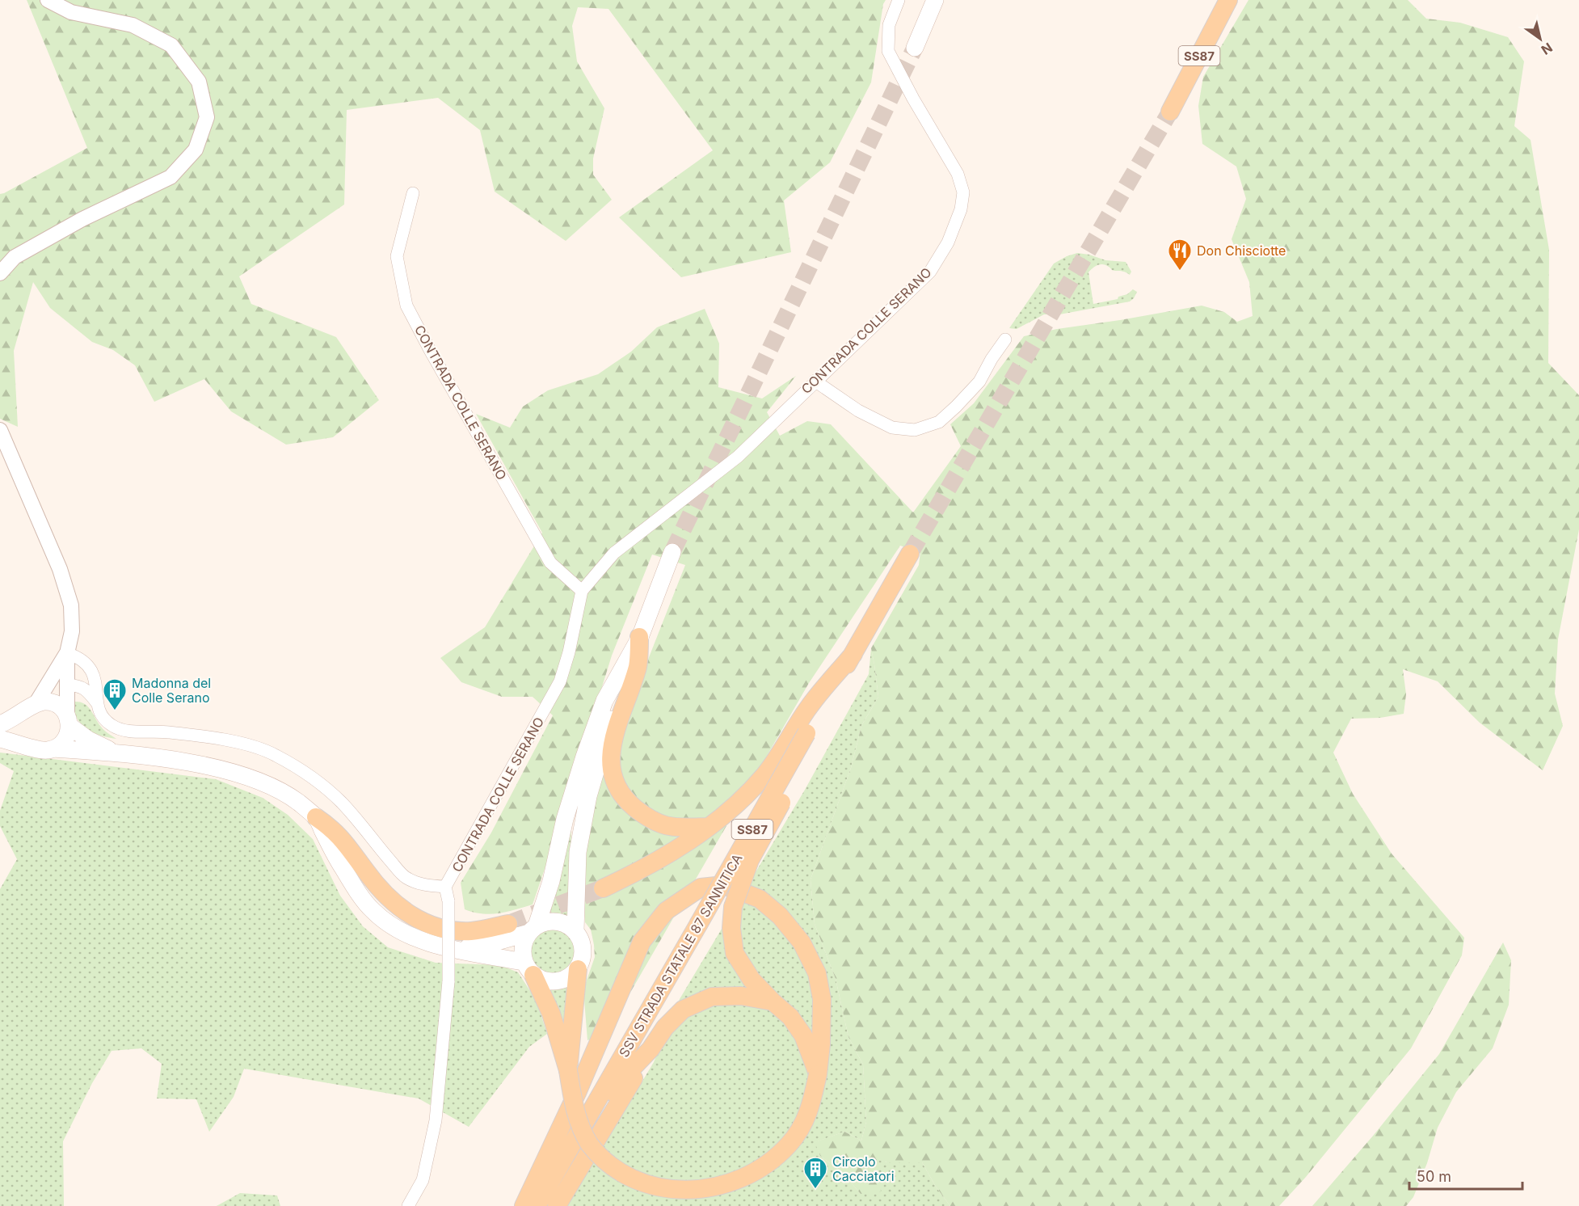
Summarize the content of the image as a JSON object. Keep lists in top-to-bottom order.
{
  "streets": {
    "main road": ["SS87", "SSV STRADA STATALE 87 SANNITICA"],
    "street": ["CONTRADA COLLE SERANO"]
  },
  "places": {
    "restaurant": ["Don Chisciotte"],
    "building": ["Madonna del Colle Serano", "Circolo Cacciatori"]
  },
  "scale_bar": "50 m",
  "north": "bottom right"
}
